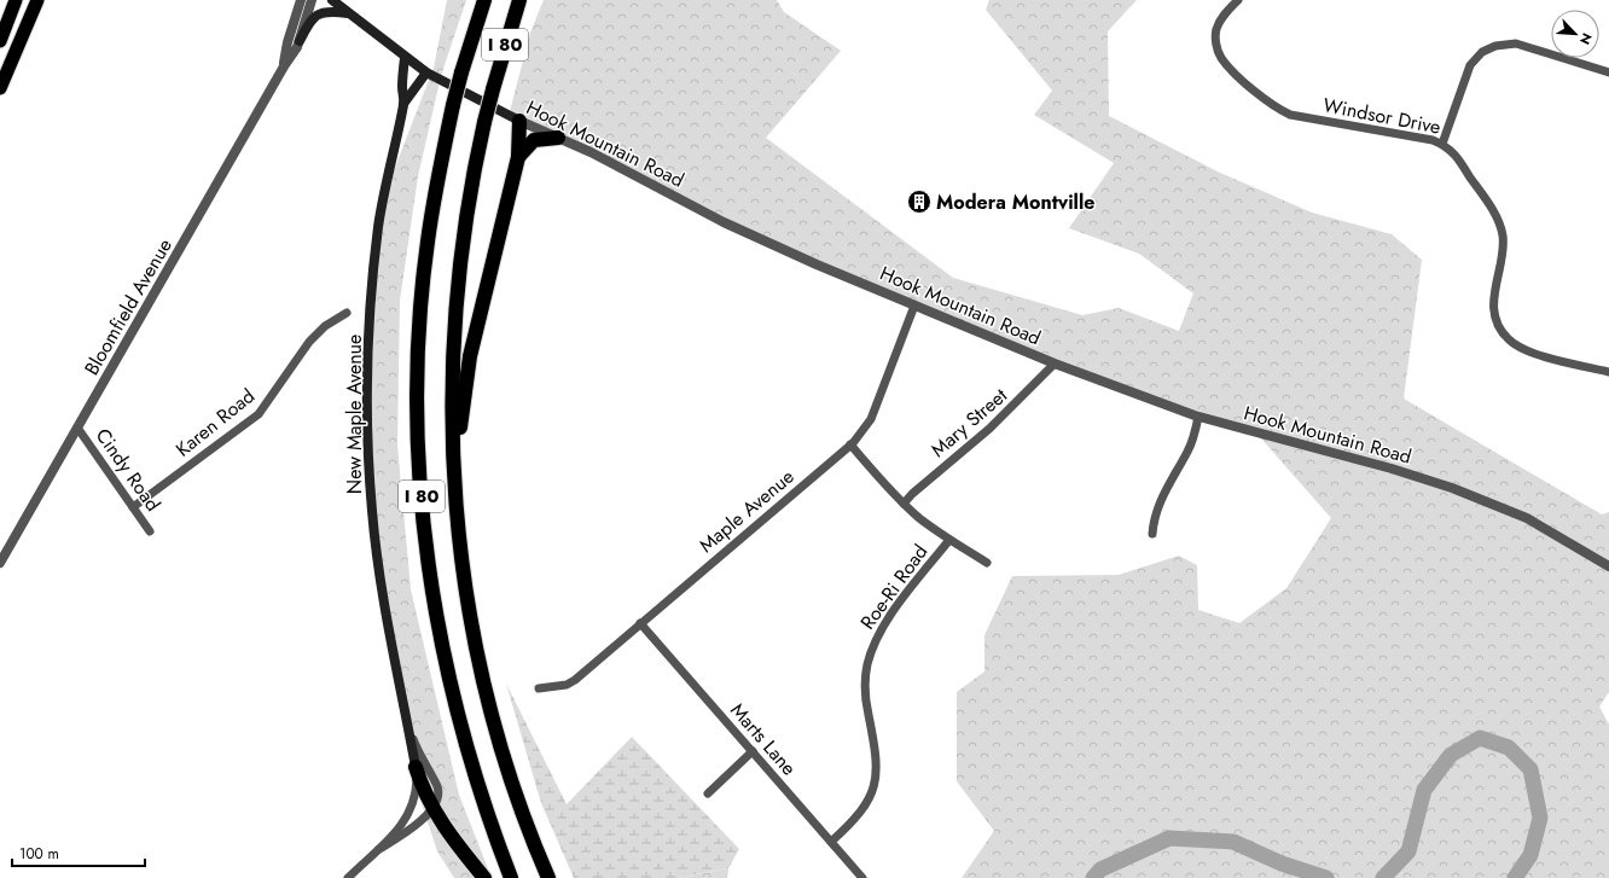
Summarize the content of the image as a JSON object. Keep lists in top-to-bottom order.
{
  "streets": {
    "highway": ["I 80"],
    "main road": ["Hook Mountain Road", "New Maple Avenue"],
    "street": [
      "Windsor Drive",
      "Bloomfield Avenue",
      "Karen Road",
      "Mary Street",
      "Cindy Road",
      "Maple Avenue",
      "Roe-Ri Road",
      "Marts Lane"
    ]
  },
  "crossings": [
    ["Hook Mountain Road", "New Maple Avenue"],
    ["Hook Mountain Road", "Mary Street"],
    ["Hook Mountain Road", "Maple Avenue"],
    ["Bloomfield Avenue", "Cindy Road"],
    ["Karen Road", "Cindy Road"],
    ["Maple Avenue", "Marts Lane"],
    ["Roe-Ri Road", "Marts Lane"]
  ],
  "places": {
    "building": ["Modera Montville"]
  },
  "scale_bar": "100 m",
  "north": "bottom right"
}
